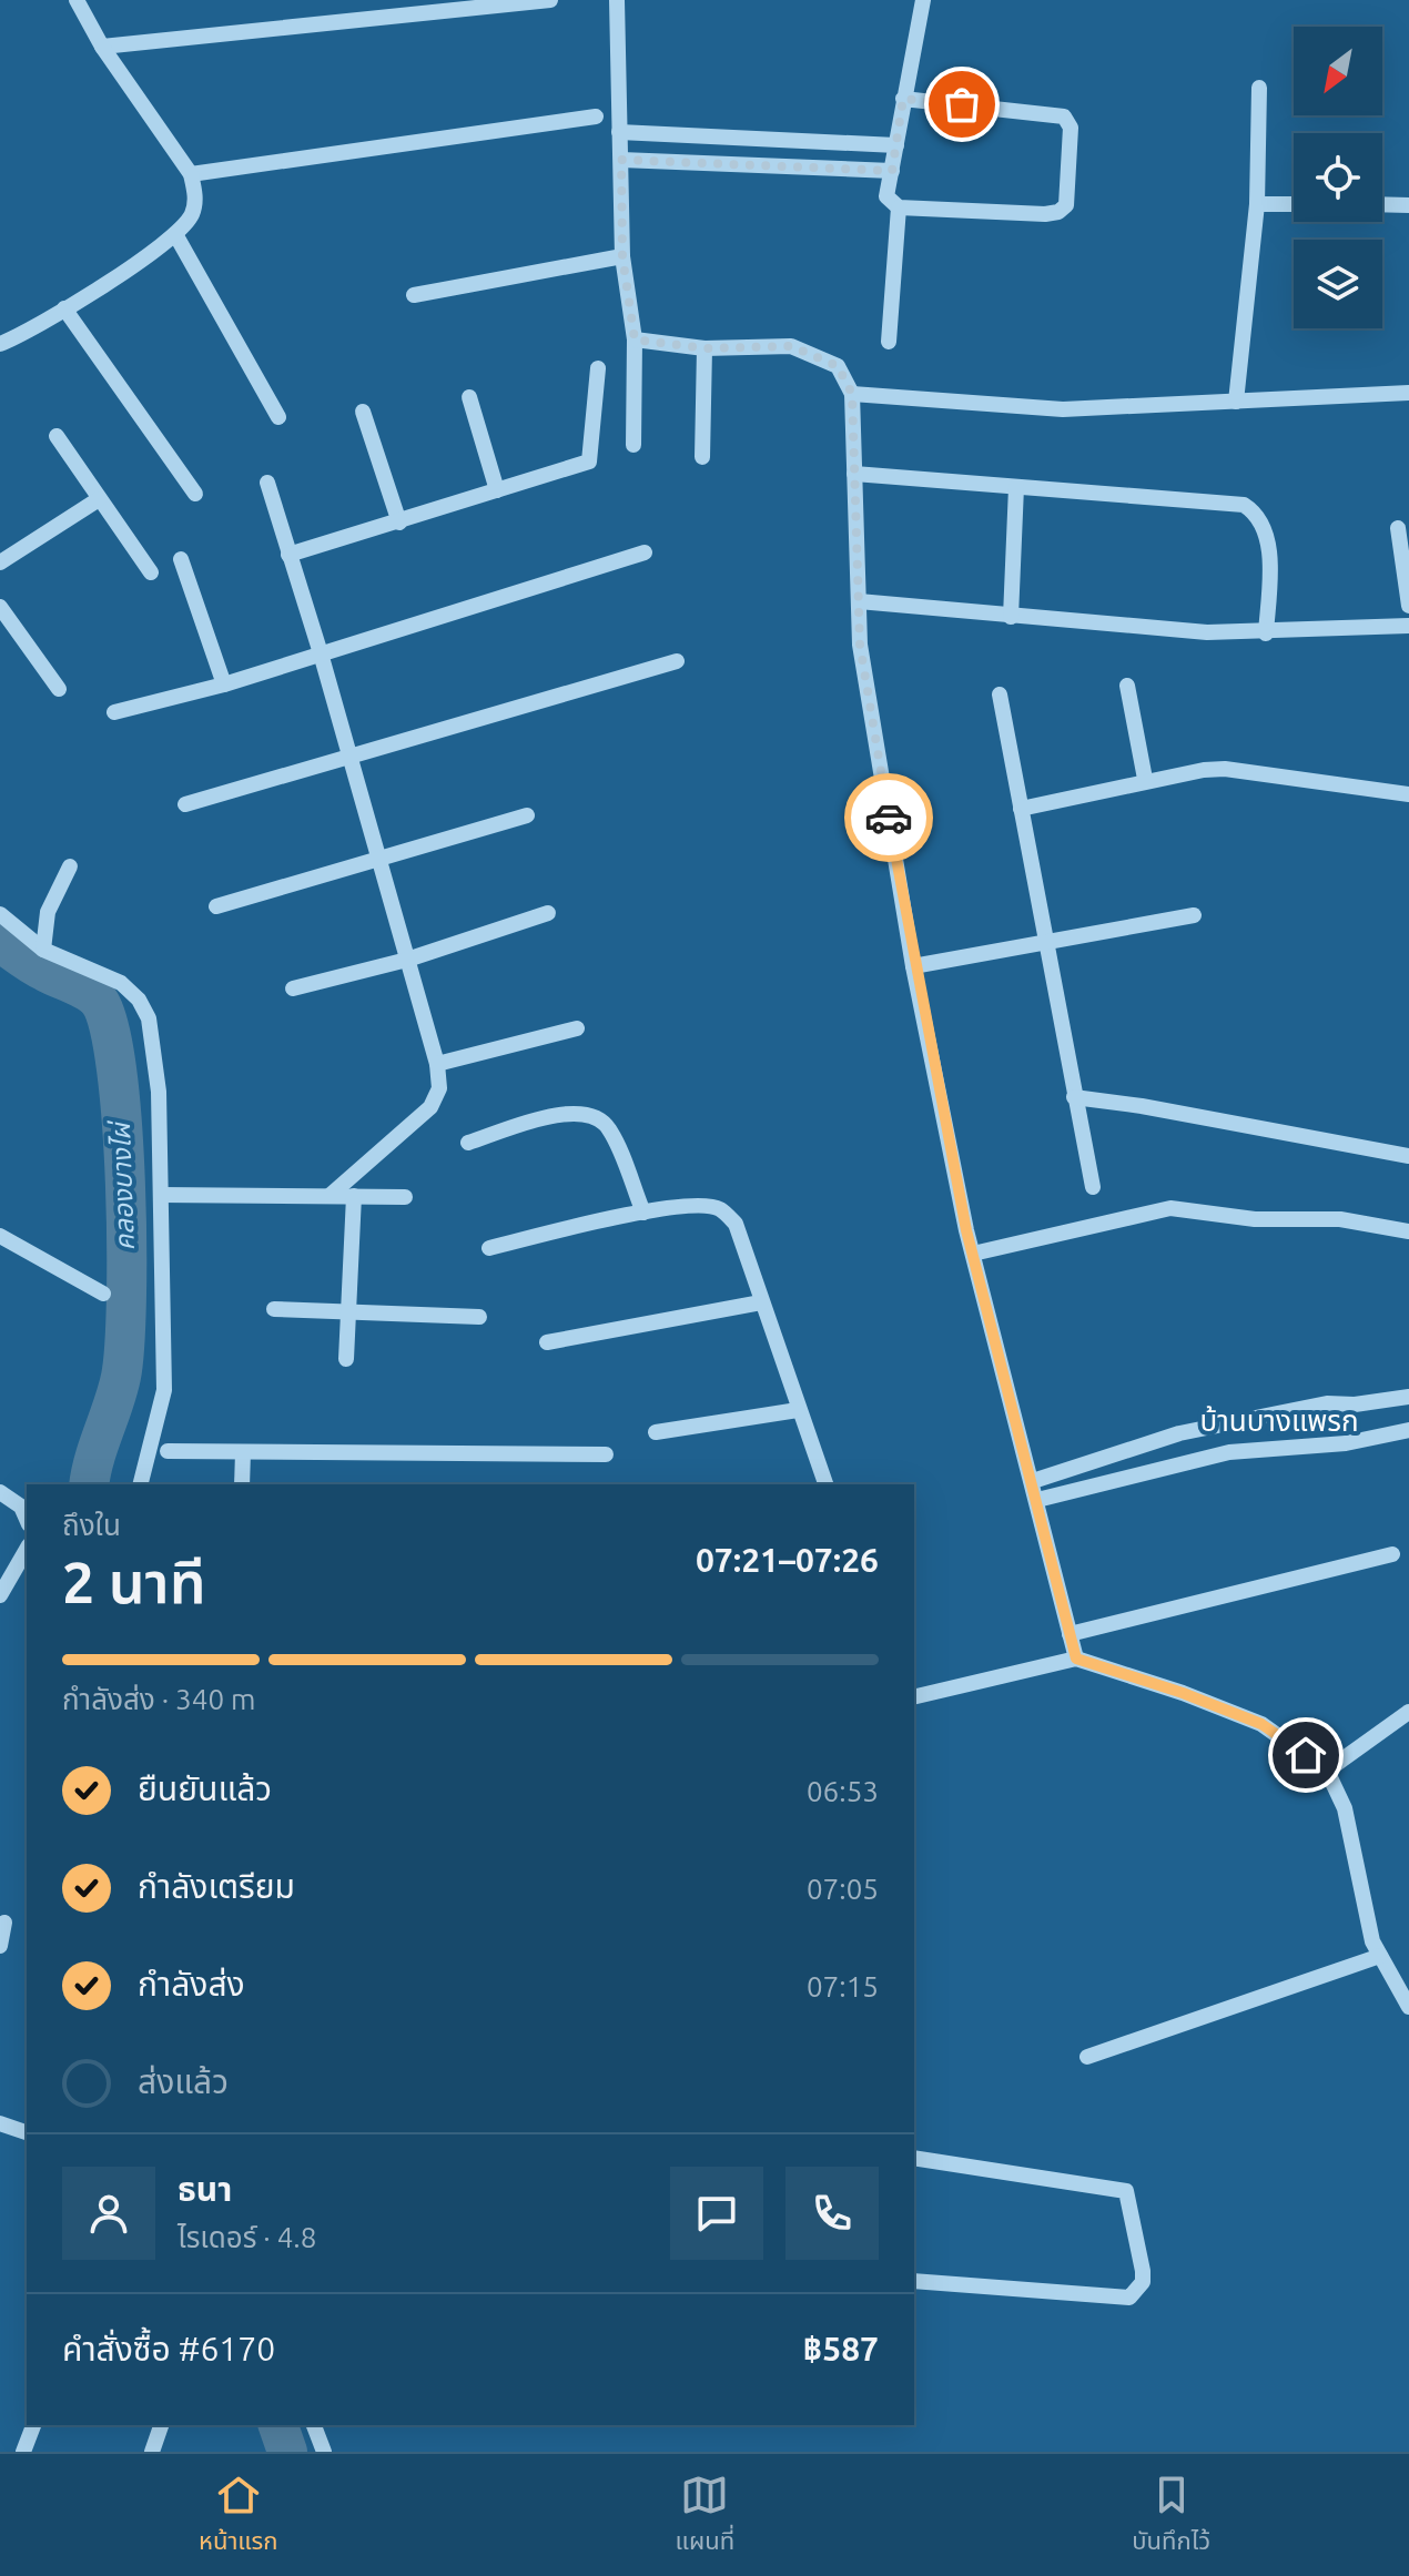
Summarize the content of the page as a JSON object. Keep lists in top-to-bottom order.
{
  "districts": ["บ้านบางแพรก"],
  "water": ["คลองบางไผ่"],
  "north": "bottom left",
  "page": {
    "heading": ["2 นาที", "ถึงใน", "07:21–07:26"],
    "panel": [
      "ธนา",
      "ไรเดอร์ · 4.8",
      "คำสั่งซื้อ #6170",
      "฿587"
    ],
    "bar": "กำลังส่ง · 340 m",
    "list": [
      ["ยืนยันแล้ว", "06:53"],
      ["กำลังเตรียม", "07:05"],
      ["กำลังส่ง", "07:15"],
      "ส่งแล้ว"
    ],
    "tabs": ["หน้าแรก", "แผนที่", "บันทึกไว้"]
  }
}
